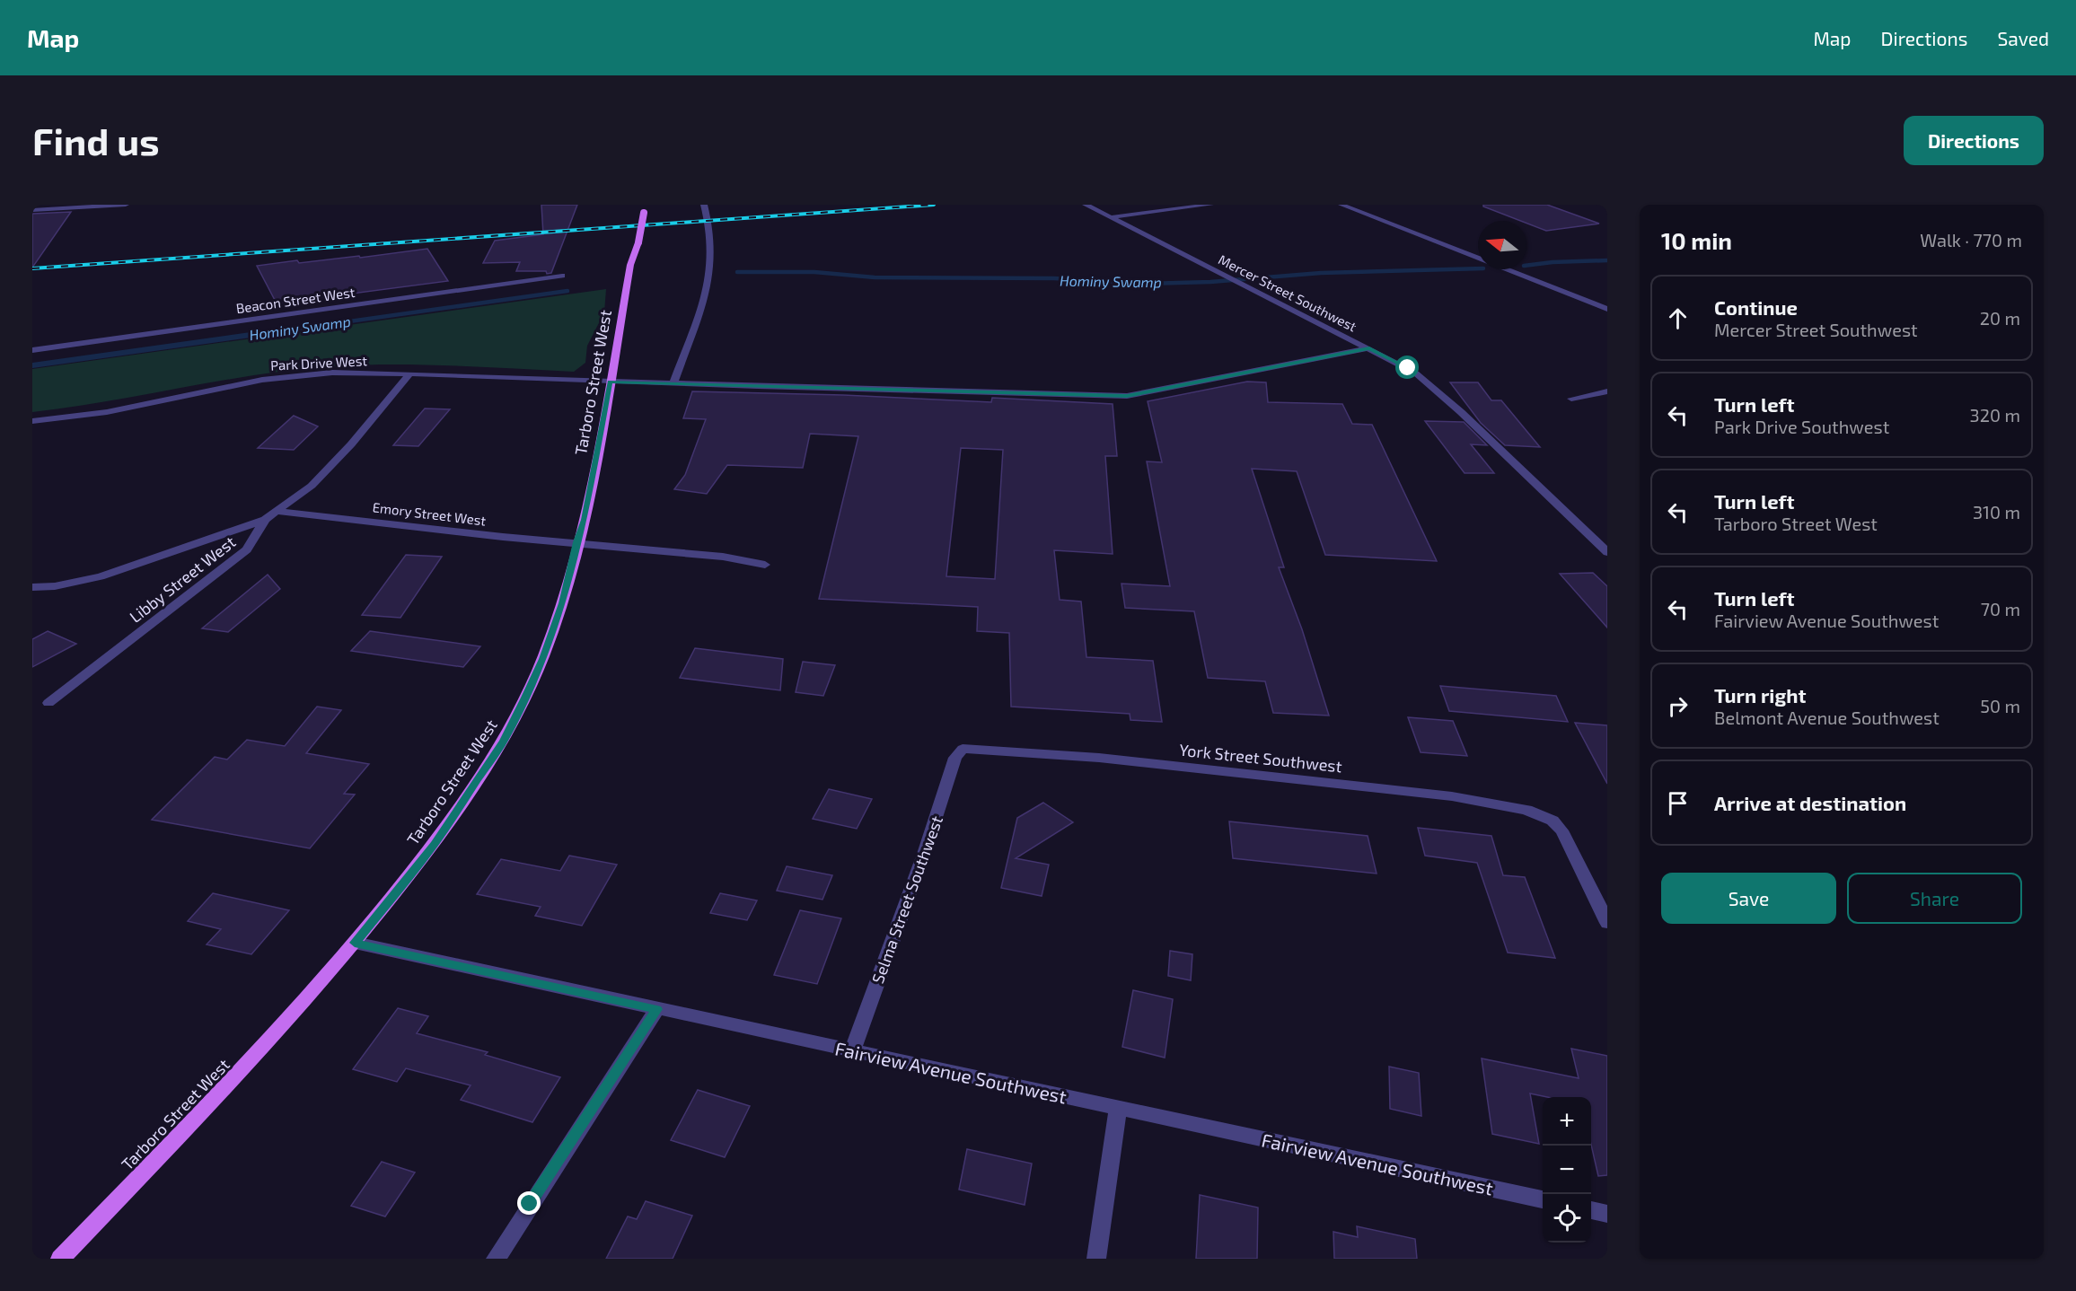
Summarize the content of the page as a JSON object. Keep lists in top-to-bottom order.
{
  "streets": {
    "main road": ["Tarboro Street West"],
    "street": [
      "Mercer Street Southwest",
      "Beacon Street West",
      "Park Drive West",
      "Emory Street West",
      "Libby Street West",
      "York Street Southwest",
      "Selma Street Southwest",
      "Fairview Avenue Southwest"
    ]
  },
  "crossings": [
    ["Mercer Street Southwest", "Park Drive West"],
    ["Park Drive West", "Tarboro Street West"],
    ["Park Drive West", "Libby Street West"],
    ["Tarboro Street West", "Emory Street West"],
    ["Tarboro Street West", "Fairview Avenue Southwest"],
    ["Emory Street West", "Libby Street West"],
    ["York Street Southwest", "Selma Street Southwest"],
    ["Selma Street Southwest", "Fairview Avenue Southwest"]
  ],
  "water": ["Hominy Swamp"],
  "north": "left",
  "page": {
    "header": "Map",
    "nav": ["Map", "Directions", "Saved"],
    "buttons": [
      "Directions",
      ["Save", "Share"]
    ],
    "title": "Find us",
    "heading": ["10 min", "Walk · 770 m"],
    "list": [
      ["Continue", "Mercer Street Southwest", "20 m"],
      ["Turn left", "Park Drive Southwest", "320 m"],
      ["Turn left", "Tarboro Street West", "310 m"],
      ["Turn left", "Fairview Avenue Southwest", "70 m"],
      ["Turn right", "Belmont Avenue Southwest", "50 m"],
      "Arrive at destination"
    ],
    "map_buttons": ["+", "−"]
  }
}
